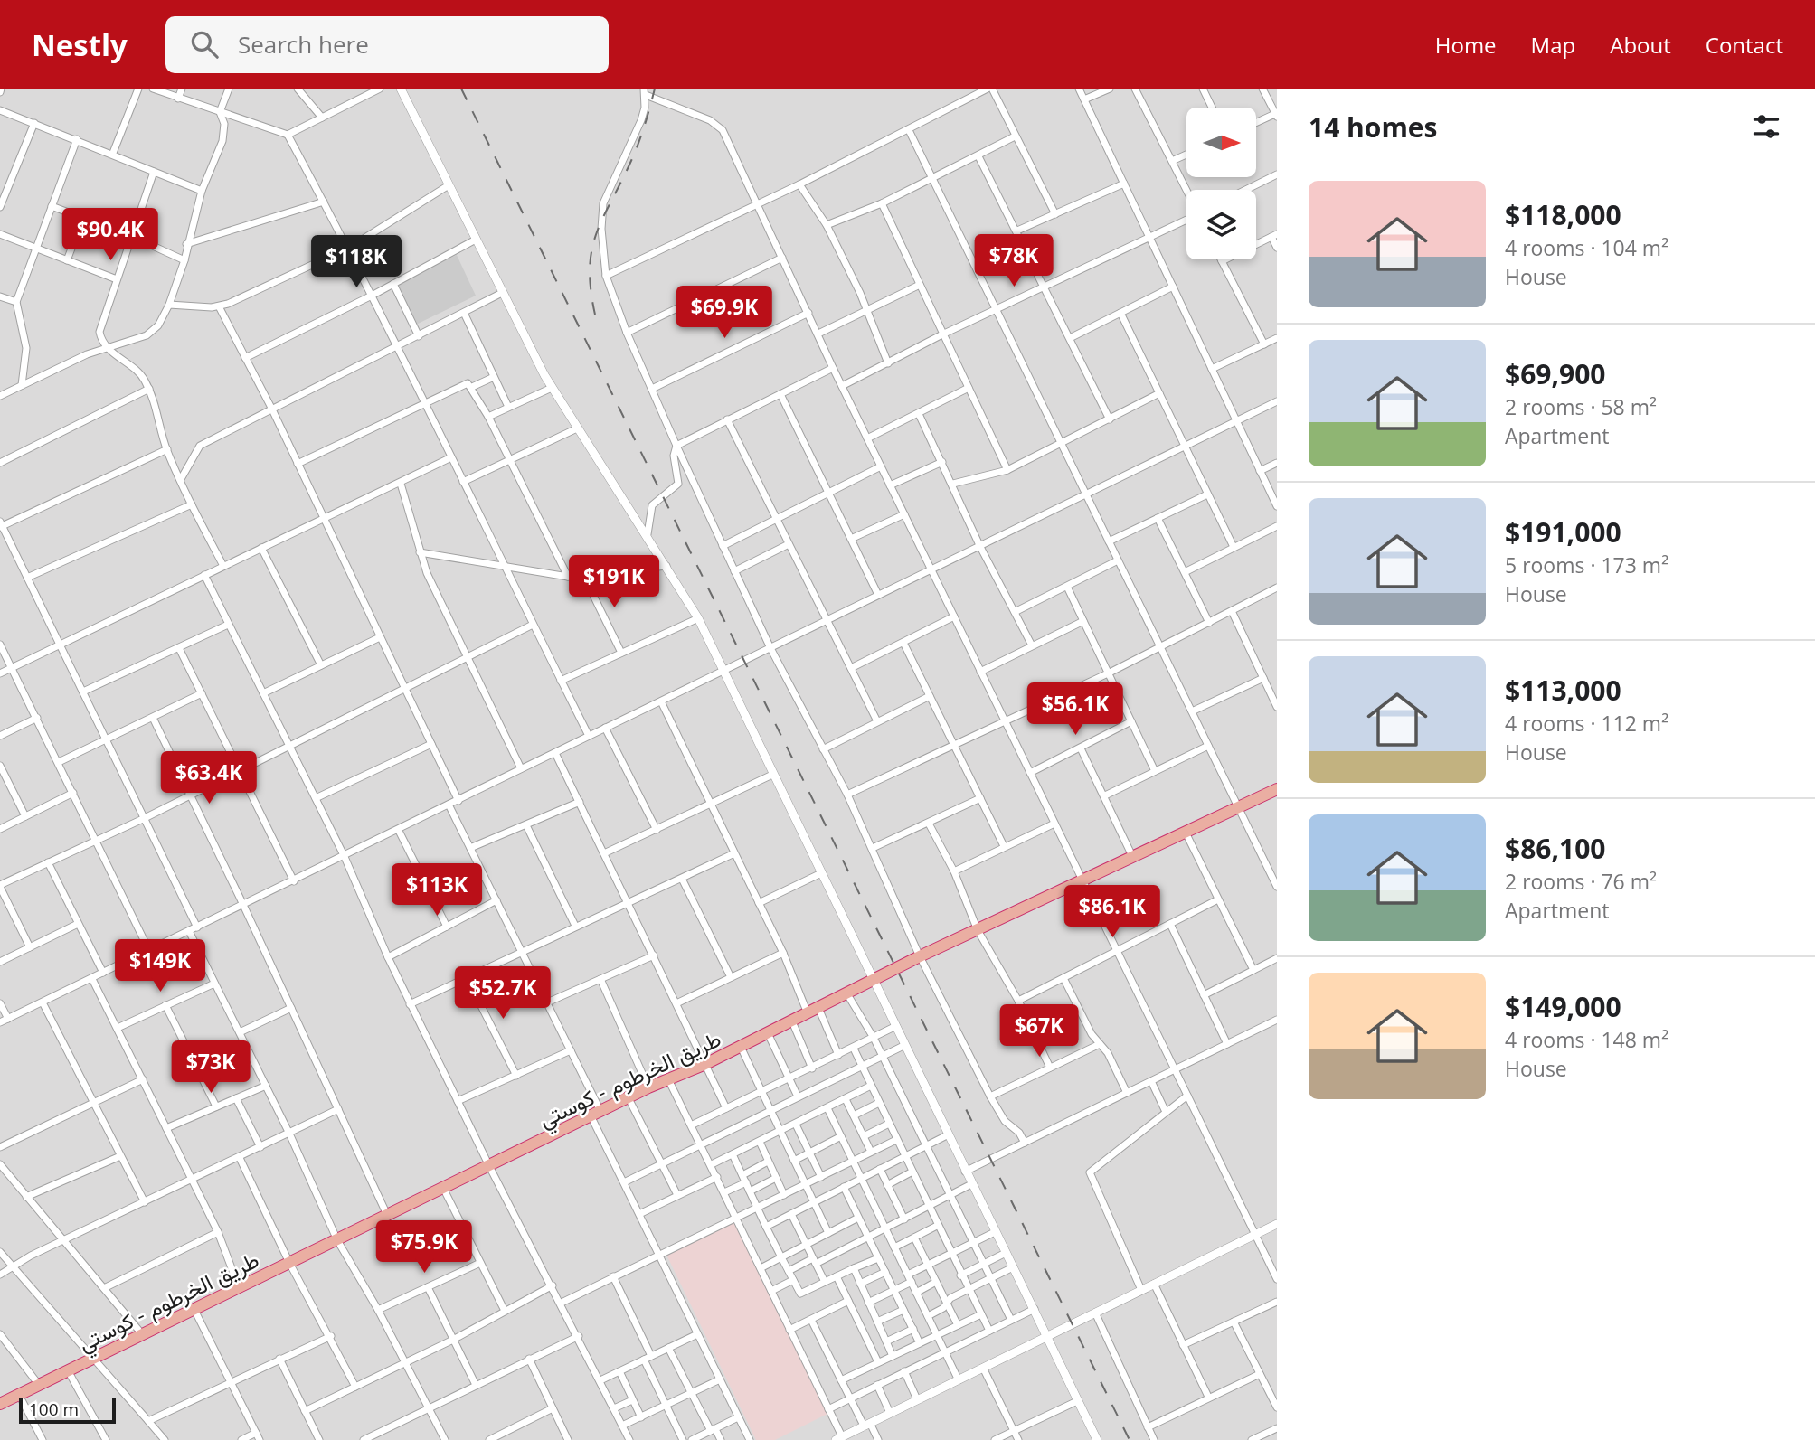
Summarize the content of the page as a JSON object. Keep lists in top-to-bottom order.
{
  "streets": {
    "highway": ["طريق الخرطوم - كوستي"]
  },
  "scale_bar": "100 m",
  "north": "right",
  "page": {
    "header": "Nestly",
    "search": "Search here",
    "nav": [
      "Home",
      "Map",
      "About",
      "Contact"
    ],
    "heading": "14 homes",
    "list": [
      {
        "name": "$118,000",
        "note": "4 rooms · 104 m² · House"
      },
      {
        "name": "$69,900",
        "note": "2 rooms · 58 m² · Apartment"
      },
      {
        "name": "$191,000",
        "note": "5 rooms · 173 m² · House"
      },
      {
        "name": "$113,000",
        "note": "4 rooms · 112 m² · House"
      },
      {
        "name": "$86,100",
        "note": "2 rooms · 76 m² · Apartment"
      },
      {
        "name": "$149,000",
        "note": "4 rooms · 148 m² · House"
      }
    ],
    "price": [
      "$90.4K",
      "$78K",
      "$118K",
      "$69.9K",
      "$191K",
      "$56.1K",
      "$63.4K",
      "$113K",
      "$86.1K",
      "$149K",
      "$52.7K",
      "$67K",
      "$73K",
      "$75.9K"
    ],
    "scale": "100 m"
  }
}
